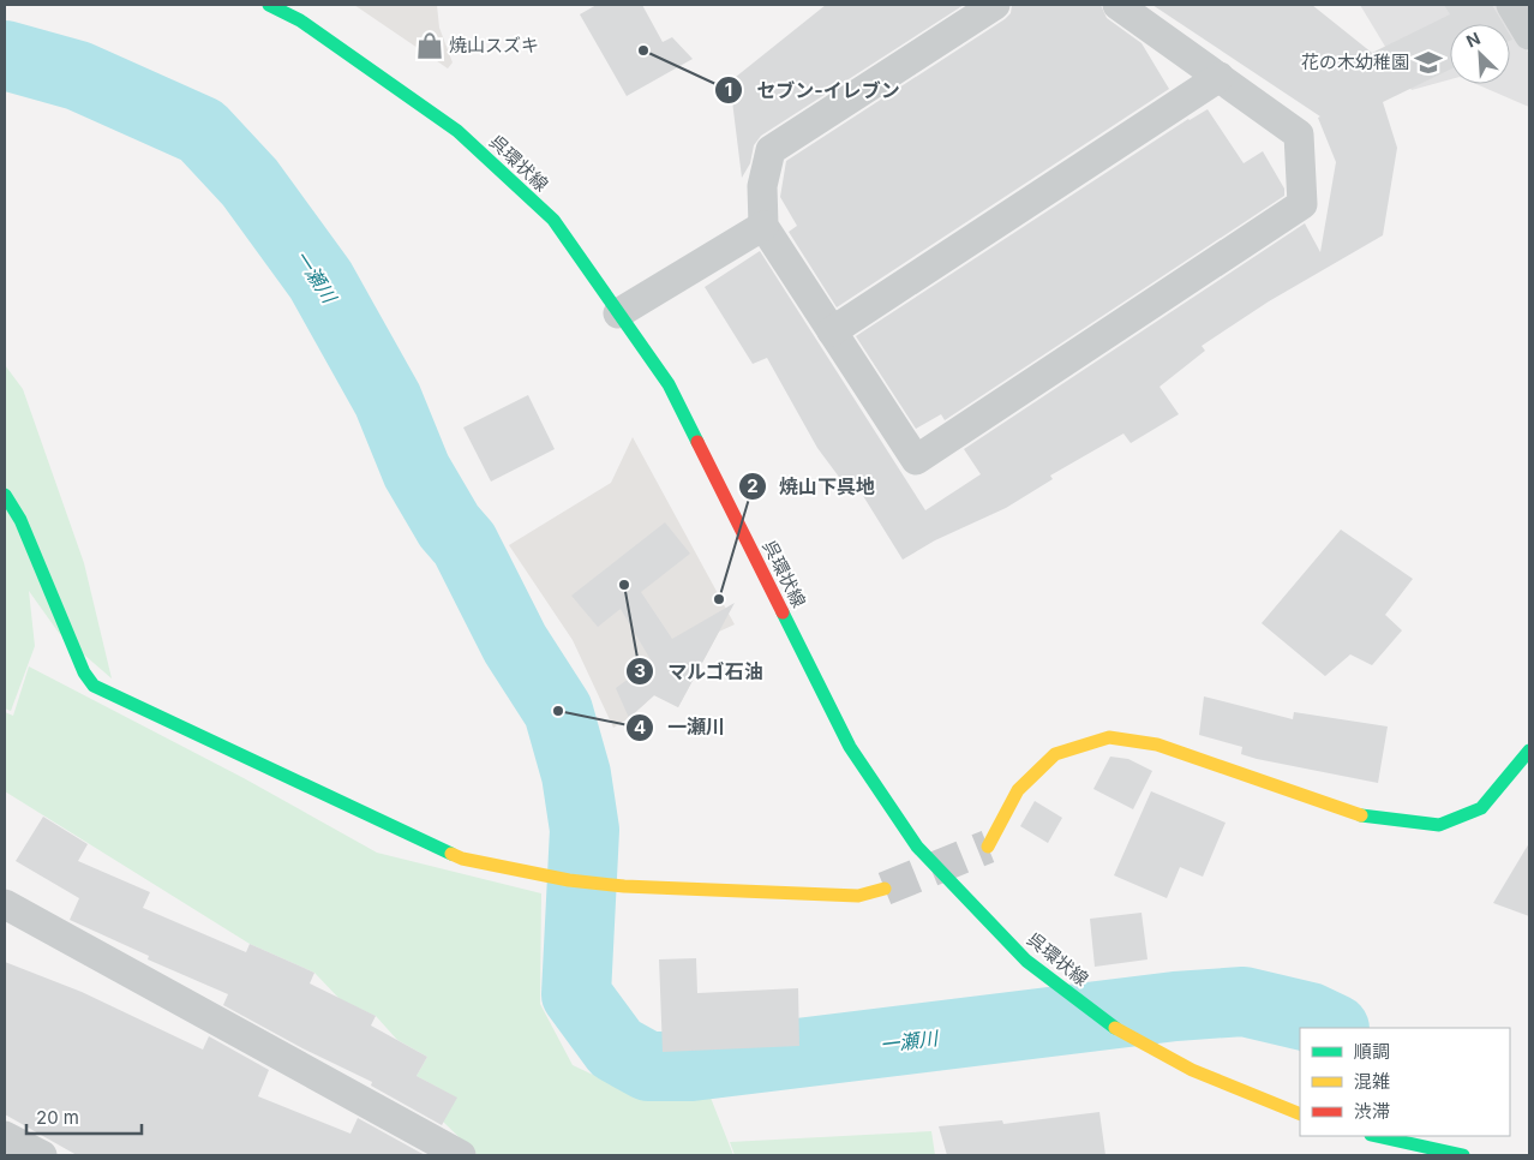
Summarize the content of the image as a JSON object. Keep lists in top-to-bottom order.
{
  "streets": {
    "street": ["呉環状線"]
  },
  "water": ["一瀬川"],
  "places": {
    "shop": ["焼山スズキ"],
    "other": [
      "セブン-イレブン",
      "マルゴ石油",
      "焼山下呉地",
      "一瀬川"
    ],
    "school or university": ["花の木幼稚園"]
  },
  "legend": ["順調", "混雑", "渋滞"],
  "scale_bar": "20 m",
  "north": "top left"
}
